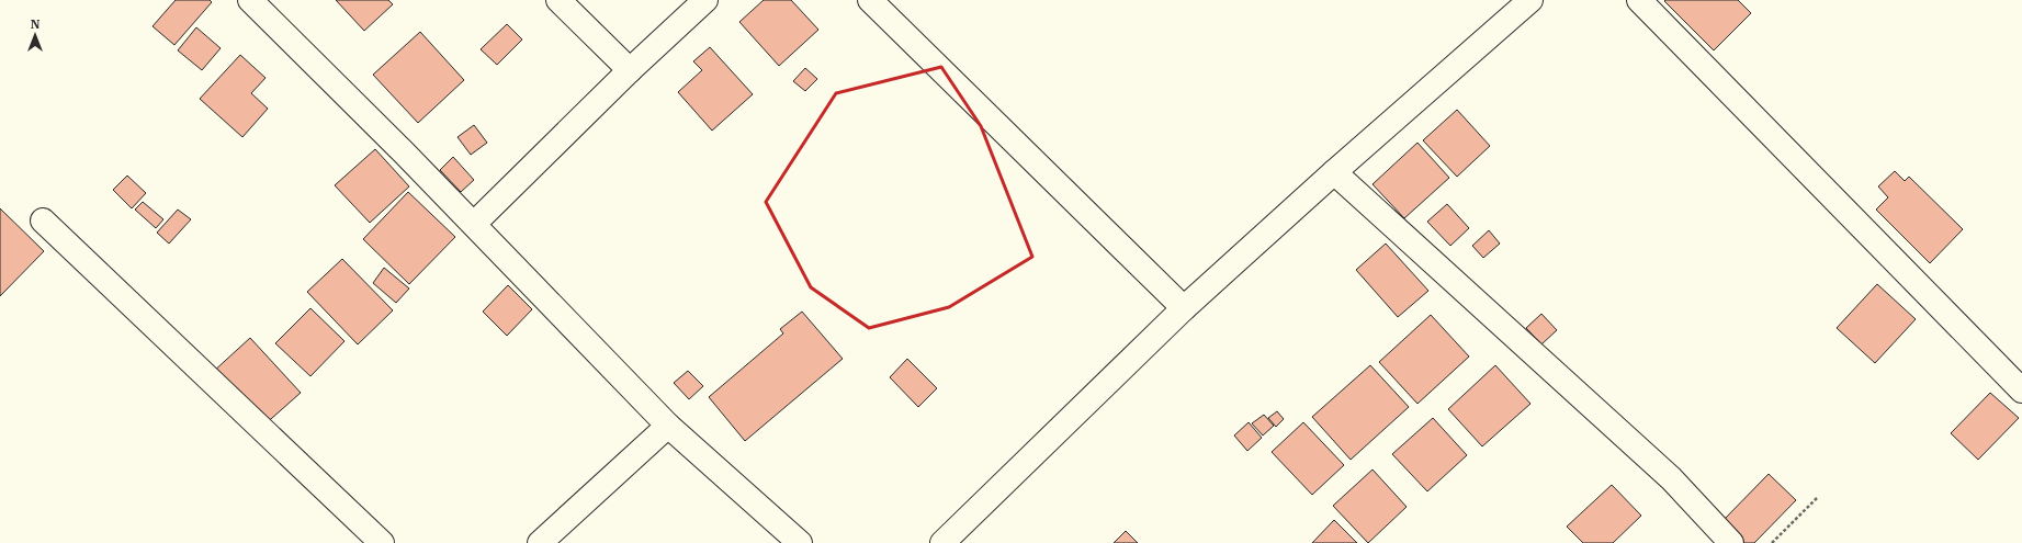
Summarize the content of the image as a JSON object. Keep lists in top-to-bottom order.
{
  "north": "top"
}
